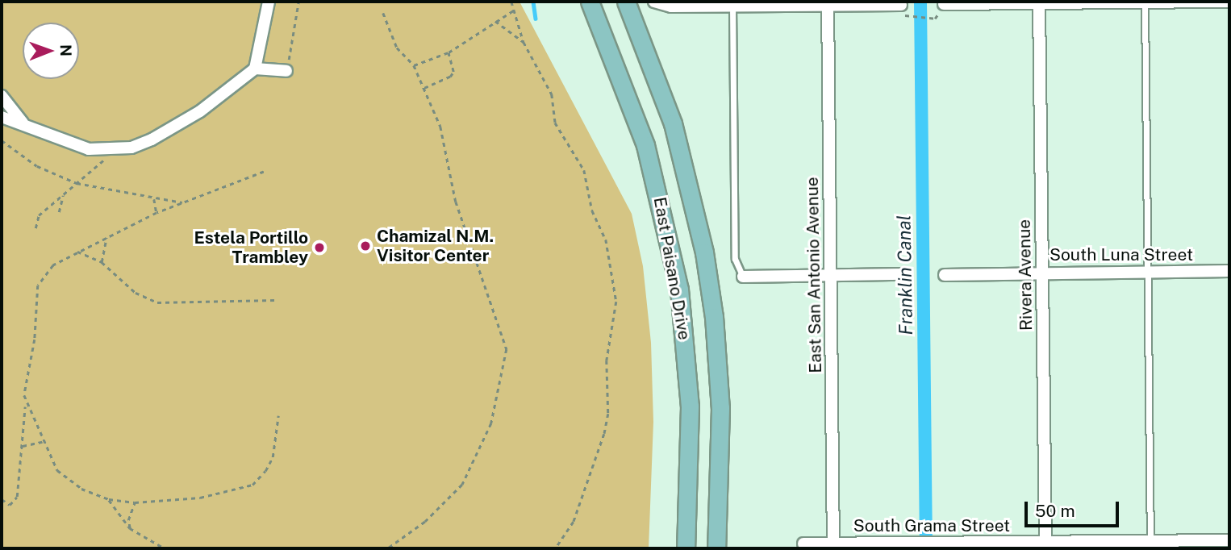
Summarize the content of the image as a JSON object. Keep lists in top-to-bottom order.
{
  "streets": {
    "main road": ["East Paisano Drive"],
    "street": [
      "South Luna Street",
      "East San Antonio Avenue",
      "Rivera Avenue",
      "South Grama Street"
    ]
  },
  "crossings": [
    ["South Luna Street", "Rivera Avenue"],
    ["East San Antonio Avenue", "South Grama Street"],
    ["Rivera Avenue", "South Grama Street"]
  ],
  "water": ["Franklin Canal"],
  "places": ["Chamizal N.M. Visitor Center", "Estela Portillo Trambley"],
  "scale_bar": "50 m",
  "north": "right"
}
